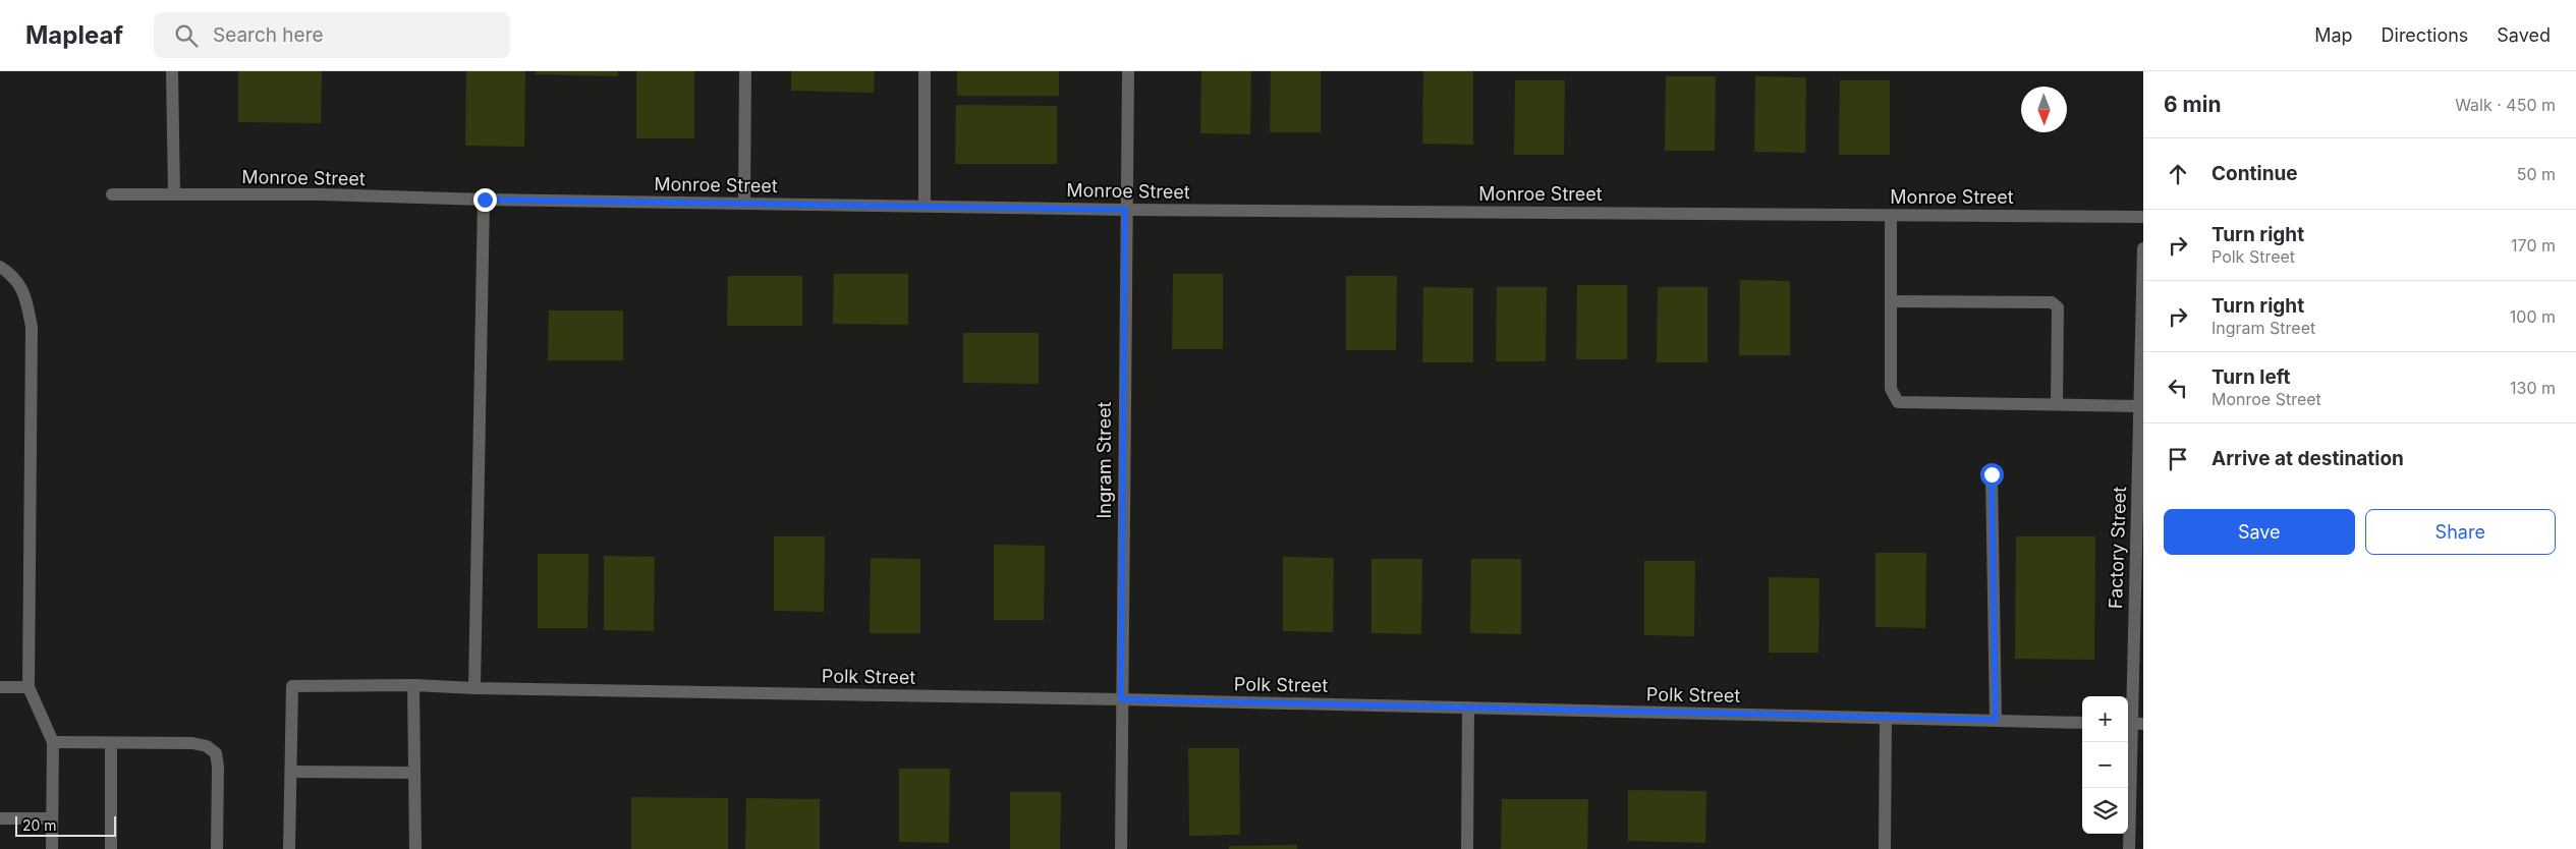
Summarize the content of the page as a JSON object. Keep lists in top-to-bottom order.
{
  "streets": {
    "street": [
      "Monroe Street",
      "Ingram Street",
      "Factory Street",
      "Polk Street"
    ]
  },
  "crossings": [
    ["Monroe Street", "Ingram Street"],
    ["Ingram Street", "Polk Street"]
  ],
  "scale_bar": "20 m",
  "north": "bottom",
  "page": {
    "header": "Mapleaf",
    "search": "Search here",
    "nav": ["Map", "Directions", "Saved"],
    "heading": ["6 min", "Walk · 450 m"],
    "list": [
      ["Continue", "50 m"],
      ["Turn right", "Polk Street", "170 m"],
      ["Turn right", "Ingram Street", "100 m"],
      ["Turn left", "Monroe Street", "130 m"],
      "Arrive at destination"
    ],
    "buttons": ["Save", "Share"],
    "map_buttons": ["+", "−"],
    "scale": "20 m"
  }
}
